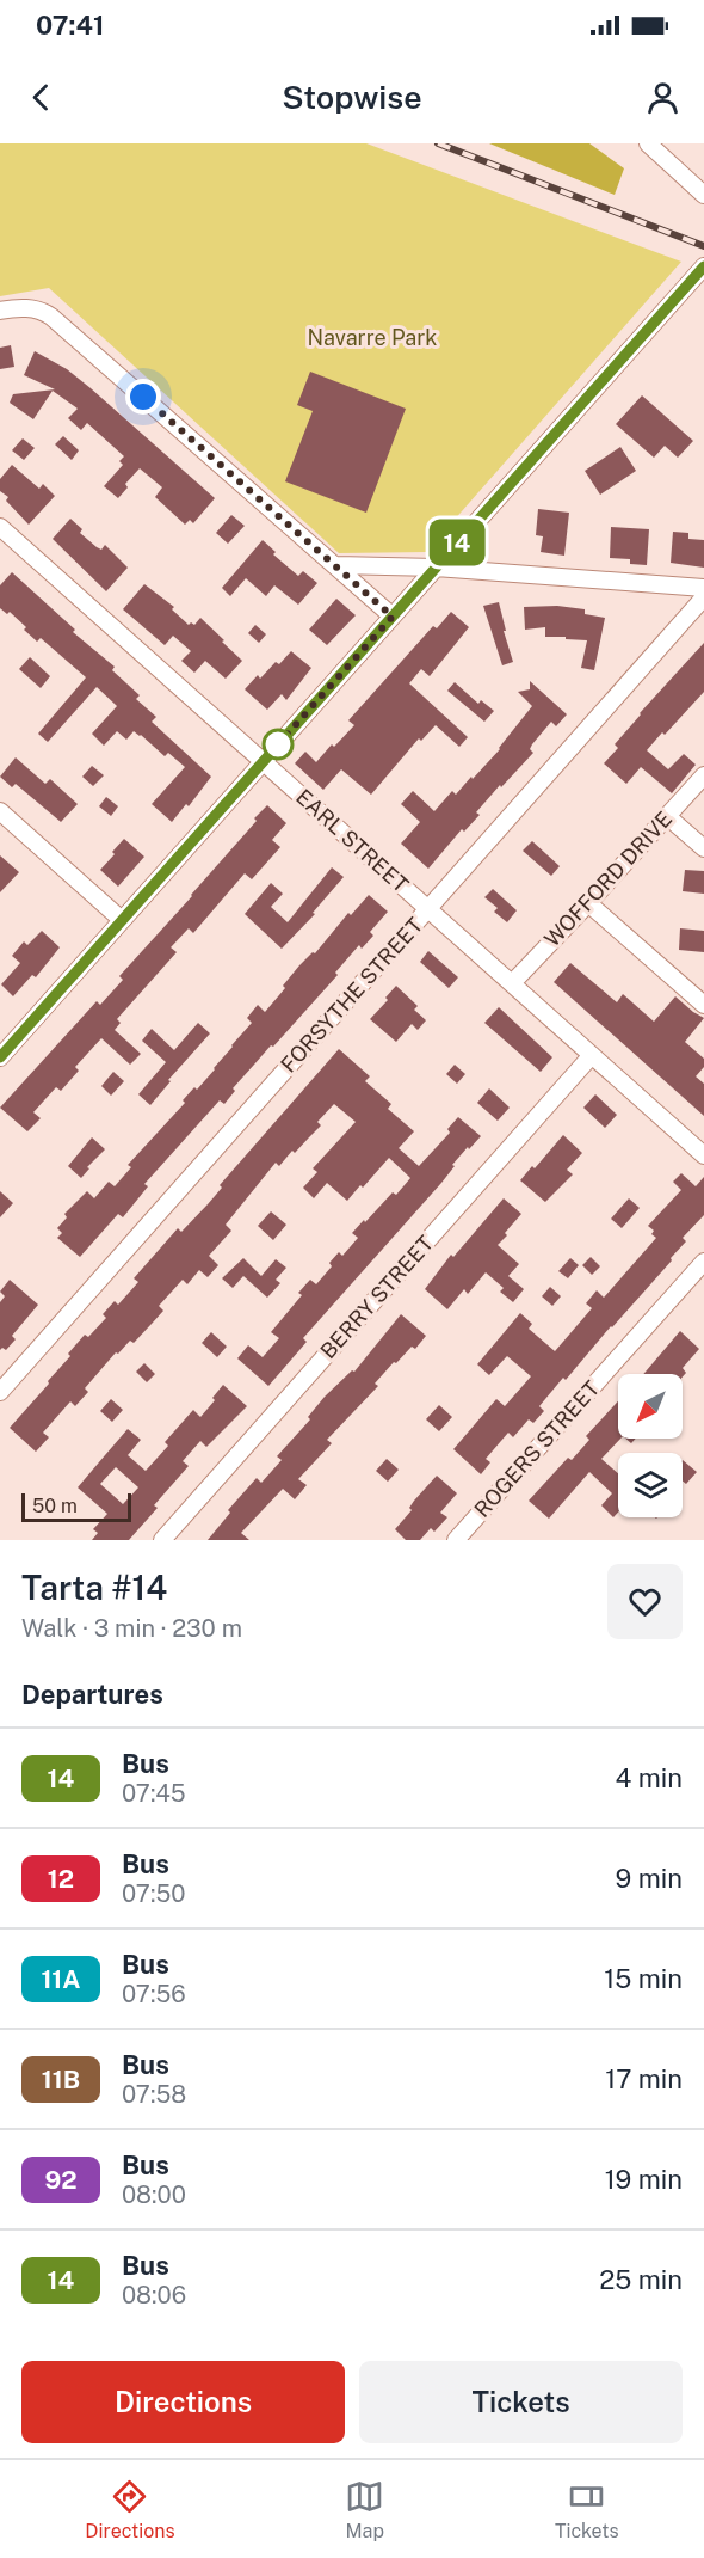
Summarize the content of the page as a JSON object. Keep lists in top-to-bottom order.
{
  "streets": {
    "street": [
      "EARL STREET",
      "WOFFORD DRIVE",
      "FORSYTHE STREET",
      "BERRY STREET",
      "ROGERS STREET"
    ]
  },
  "crossings": [
    ["EARL STREET", "WOFFORD DRIVE"],
    ["EARL STREET", "FORSYTHE STREET"],
    ["EARL STREET", "BERRY STREET"]
  ],
  "parks": ["Navarre Park"],
  "lines": ["bus line 14"],
  "scale_bar": "50 m",
  "north": "bottom left",
  "page": {
    "status": "07:41",
    "header": "Stopwise",
    "on_map": "14",
    "scale": "50 m",
    "heading": [
      ["Tarta #14", "Walk · 3 min · 230 m"],
      "Departures"
    ],
    "list": [
      {
        "mark": "14",
        "name": "Bus",
        "note": "07:45",
        "value": "4 min"
      },
      {
        "mark": "12",
        "name": "Bus",
        "note": "07:50",
        "value": "9 min"
      },
      {
        "mark": "11A",
        "name": "Bus",
        "note": "07:56",
        "value": "15 min"
      },
      {
        "mark": "11B",
        "name": "Bus",
        "note": "07:58",
        "value": "17 min"
      },
      {
        "mark": "92",
        "name": "Bus",
        "note": "08:00",
        "value": "19 min"
      },
      {
        "mark": "14",
        "name": "Bus",
        "note": "08:06",
        "value": "25 min"
      }
    ],
    "buttons": ["Directions", "Tickets"],
    "tabs": ["Directions", "Map", "Tickets"]
  }
}
